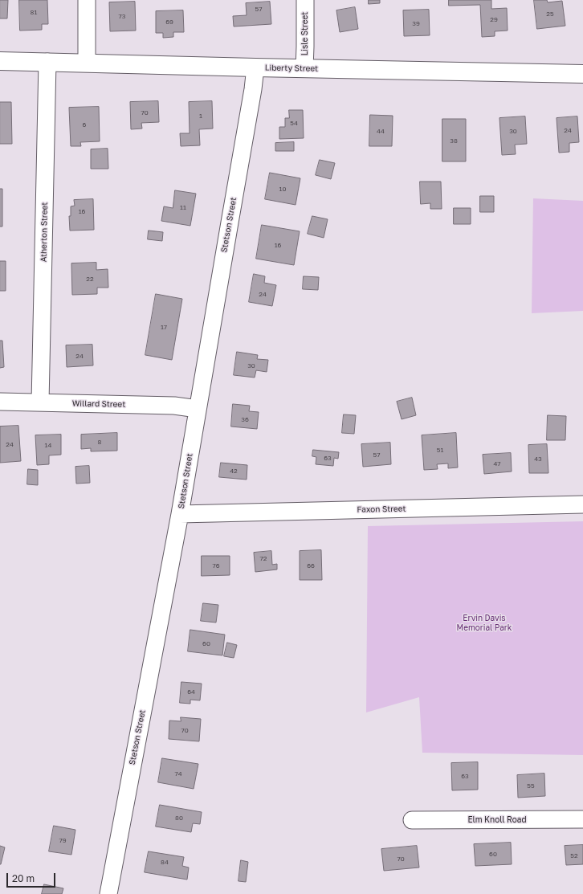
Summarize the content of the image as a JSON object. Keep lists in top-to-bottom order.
{
  "streets": {
    "main road": ["Liberty Street"],
    "street": [
      "Lisle Street",
      "Stetson Street",
      "Atherton Street",
      "Willard Street",
      "Faxon Street",
      "Elm Knoll Road"
    ]
  },
  "crossings": [
    ["Lisle Street", "Liberty Street"],
    ["Liberty Street", "Stetson Street"],
    ["Liberty Street", "Atherton Street"],
    ["Stetson Street", "Willard Street"],
    ["Stetson Street", "Faxon Street"],
    ["Atherton Street", "Willard Street"]
  ],
  "parks": ["Ervin Davis Memorial Park"],
  "house_numbers": [
    "57",
    "81",
    "25",
    "73",
    "29",
    "69",
    "39",
    "70",
    "1",
    "54",
    "6",
    "24",
    "44",
    "30",
    "38",
    "10",
    "11",
    "16",
    "16",
    "22",
    "24",
    "17",
    "24",
    "30",
    "36",
    "8",
    "24",
    "14",
    "51",
    "57",
    "63",
    "43",
    "47",
    "42",
    "72",
    "76",
    "66",
    "60",
    "64",
    "70",
    "74",
    "63",
    "55",
    "80",
    "79",
    "60",
    "52",
    "70",
    "84"
  ],
  "scale_bar": "20 m"
}
